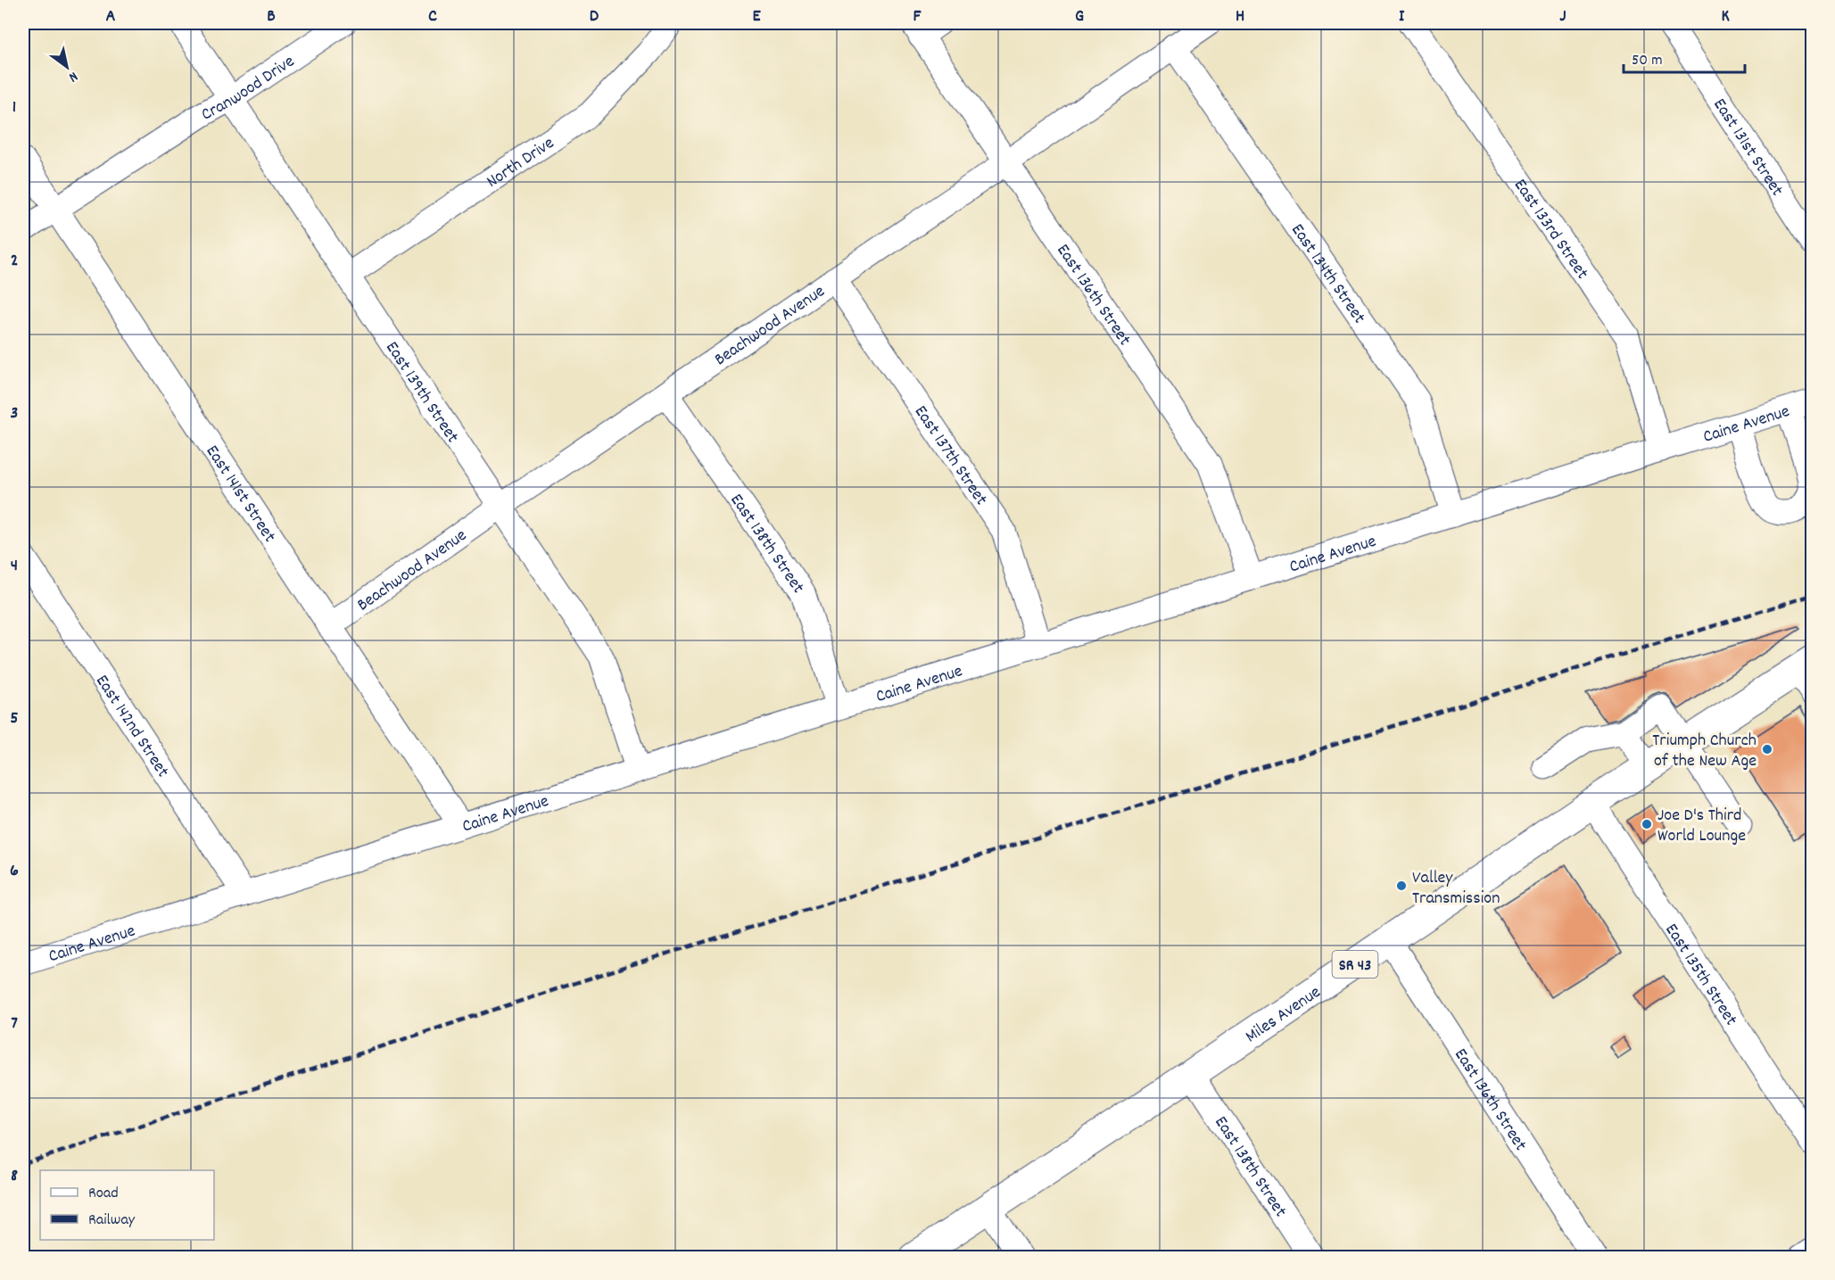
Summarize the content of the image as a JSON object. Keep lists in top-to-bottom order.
{
  "streets": {
    "main road": ["SR 43", "Miles Avenue"],
    "street": [
      "Cranwood Drive",
      "East 131st Street",
      "North Drive",
      "East 133rd Street",
      "East 134th Street",
      "East 136th Street",
      "Beachwood Avenue",
      "East 139th Street",
      "Caine Avenue",
      "East 137th Street",
      "East 141st Street",
      "East 138th Street",
      "East 142nd Street",
      "East 135th Street"
    ]
  },
  "crossings": [
    ["Cranwood Drive", "East 139th Street"],
    ["Cranwood Drive", "East 141st Street"],
    ["North Drive", "East 139th Street"],
    ["East 133rd Street", "Caine Avenue"],
    ["East 134th Street", "Beachwood Avenue"],
    ["East 134th Street", "Caine Avenue"],
    ["East 136th Street", "Beachwood Avenue"],
    ["East 136th Street", "Caine Avenue"],
    ["East 136th Street", "Miles Avenue"],
    ["Beachwood Avenue", "East 139th Street"],
    ["Beachwood Avenue", "East 137th Street"],
    ["Beachwood Avenue", "East 141st Street"],
    ["Beachwood Avenue", "East 138th Street"],
    ["East 139th Street", "Caine Avenue"],
    ["Caine Avenue", "East 137th Street"],
    ["Caine Avenue", "East 141st Street"],
    ["Caine Avenue", "East 138th Street"],
    ["Caine Avenue", "East 142nd Street"],
    ["East 138th Street", "Miles Avenue"],
    ["East 135th Street", "Miles Avenue"]
  ],
  "places": ["Triumph Church of the New Age", "Joe D's Third World Lounge", "Valley Transmission"],
  "legend": ["Road", "Railway"],
  "scale_bar": "50 m",
  "north": "bottom right",
  "grid": {
    "columns": [
      "A",
      "B",
      "C",
      "D",
      "E",
      "F",
      "G",
      "H",
      "I",
      "J",
      "K"
    ],
    "rows": [
      "1",
      "2",
      "3",
      "4",
      "5",
      "6",
      "7",
      "8"
    ]
  }
}
